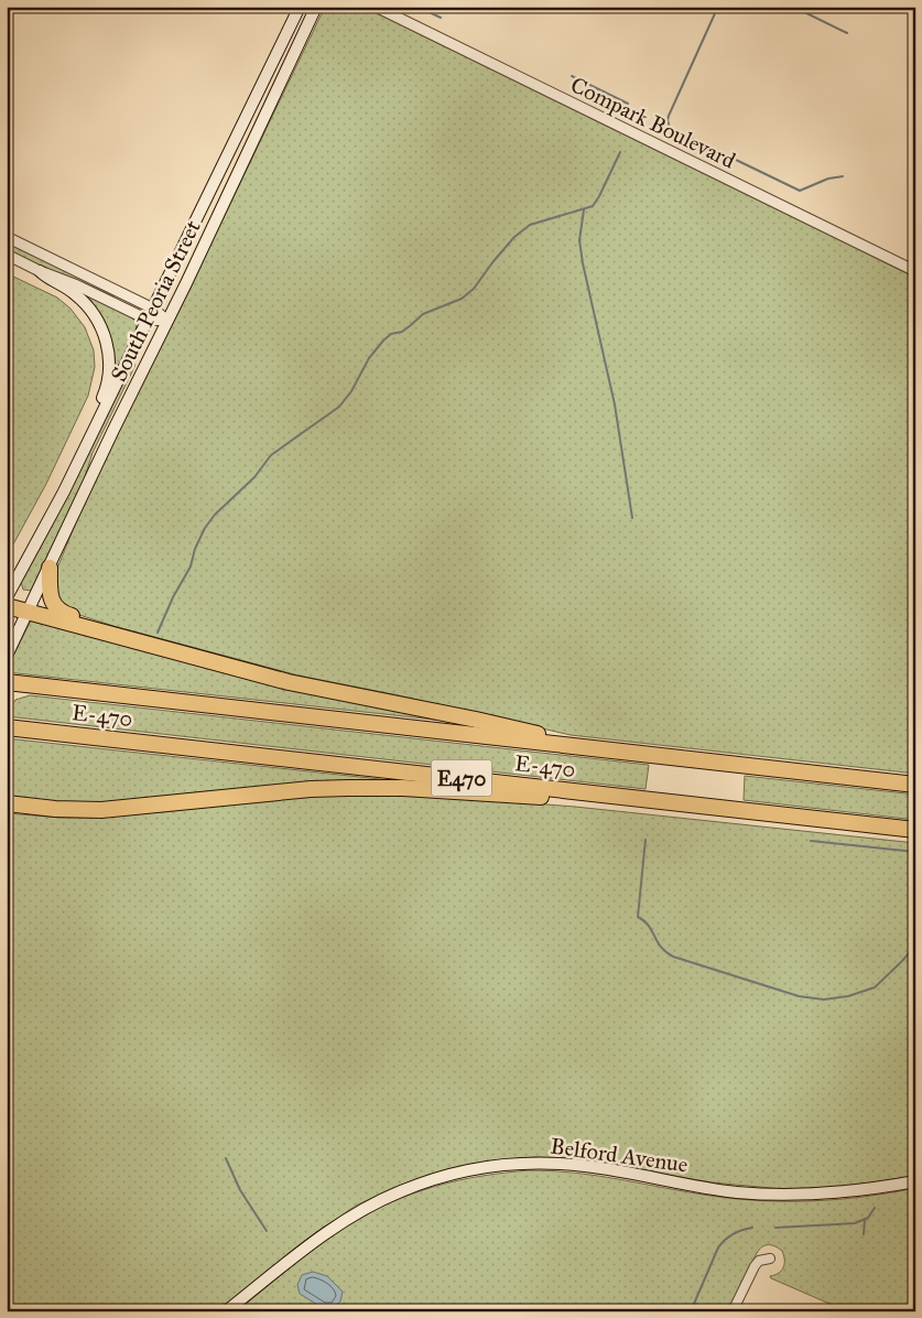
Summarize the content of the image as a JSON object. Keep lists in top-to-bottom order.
{
  "streets": {
    "highway": ["E-470", "E470"],
    "main road": ["South Peoria Street", "Belford Avenue"],
    "street": ["Compark Boulevard"]
  }
}
